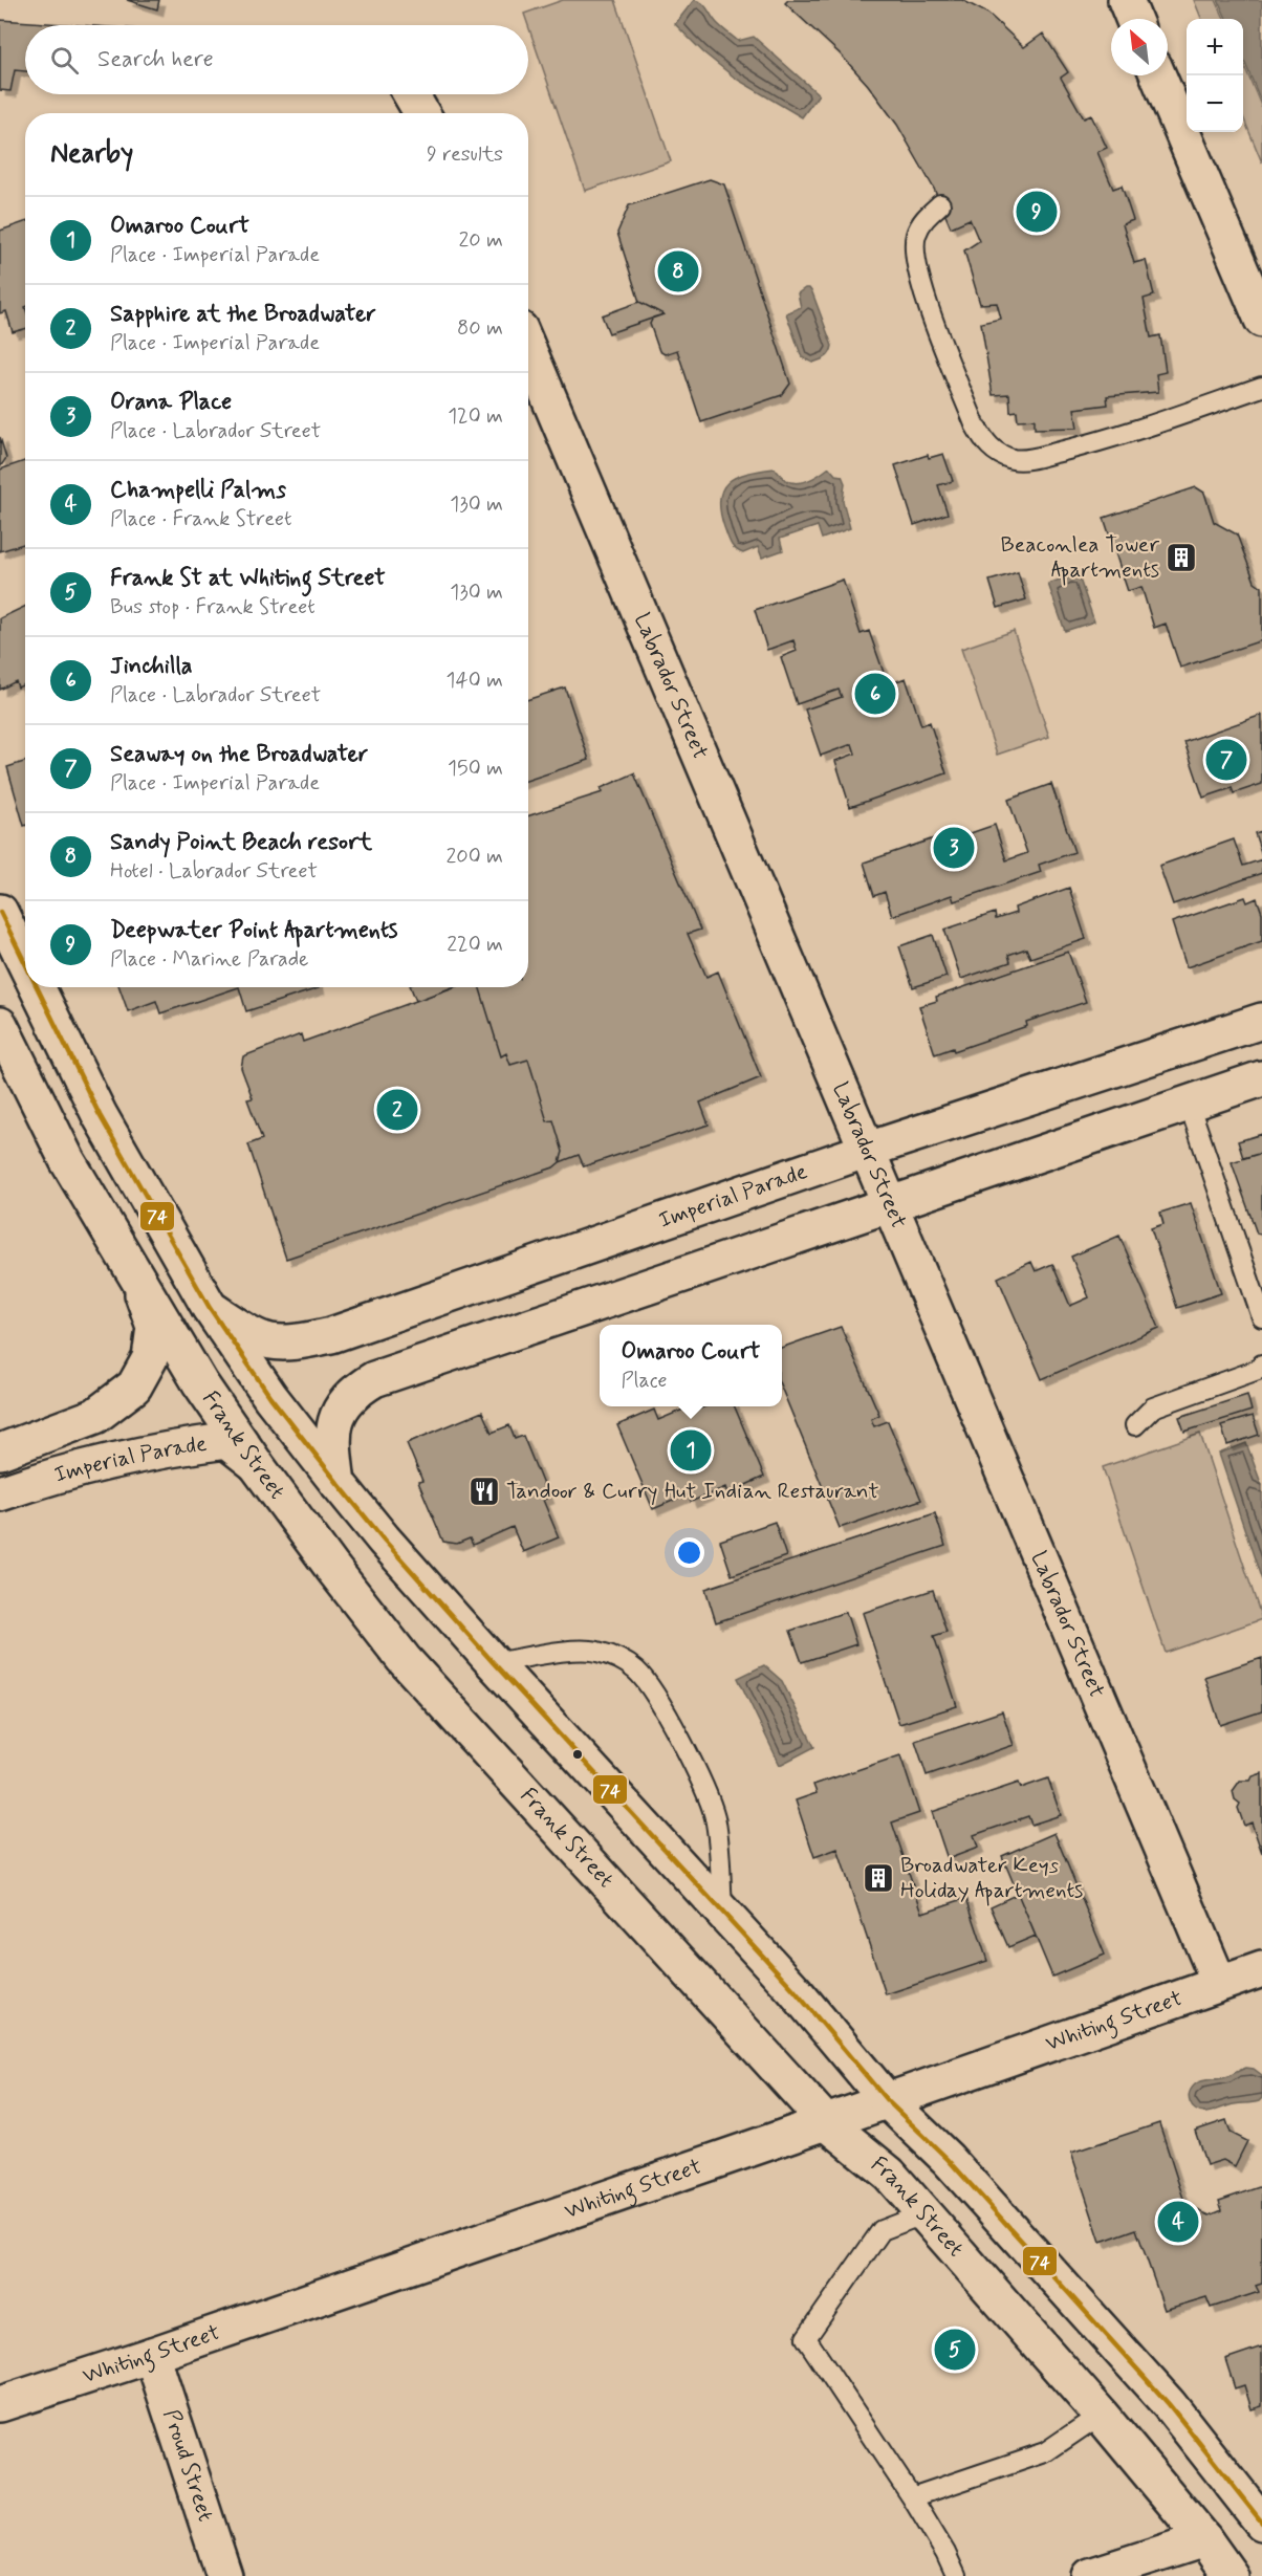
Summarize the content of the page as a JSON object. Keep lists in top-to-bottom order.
{
  "streets": {
    "main road": [
      "Labrador Street",
      "Imperial Parade",
      "Frank Street",
      "Whiting Street",
      "Proud Street"
    ]
  },
  "crossings": [
    ["Labrador Street", "Imperial Parade"],
    ["Labrador Street", "Whiting Street"],
    ["Imperial Parade", "Frank Street"],
    ["Frank Street", "Whiting Street"],
    ["Whiting Street", "Proud Street"]
  ],
  "places": {
    "building": ["Beaconlea Tower Apartments", "Broadwater Keys Holiday Apartments"],
    "restaurant": ["Tandoor & Curry Hut Indian Restaurant"]
  },
  "lines": ["transit line 74"],
  "north": "top left",
  "page": {
    "map_buttons": ["+", "−"],
    "search": "Search here",
    "heading": ["Nearby", "9 results"],
    "pins": [
      "9",
      "8",
      "6",
      "7",
      "3",
      "2",
      "1",
      "4",
      "5"
    ],
    "list": [
      {
        "mark": "1",
        "name": "Omaroo Court",
        "note": "Place · Imperial Parade",
        "value": "20 m"
      },
      {
        "mark": "2",
        "name": "Sapphire at the Broadwater",
        "note": "Place · Imperial Parade",
        "value": "80 m"
      },
      {
        "mark": "3",
        "name": "Orana Place",
        "note": "Place · Labrador Street",
        "value": "120 m"
      },
      {
        "mark": "4",
        "name": "Champelli Palms",
        "note": "Place · Frank Street",
        "value": "130 m"
      },
      {
        "mark": "5",
        "name": "Frank St at Whiting Street",
        "note": "Bus stop · Frank Street",
        "value": "130 m"
      },
      {
        "mark": "6",
        "name": "Jinchilla",
        "note": "Place · Labrador Street",
        "value": "140 m"
      },
      {
        "mark": "7",
        "name": "Seaway on the Broadwater",
        "note": "Place · Imperial Parade",
        "value": "150 m"
      },
      {
        "mark": "8",
        "name": "Sandy Point Beach resort",
        "note": "Hotel · Labrador Street",
        "value": "200 m"
      },
      {
        "mark": "9",
        "name": "Deepwater Point Apartments",
        "note": "Place · Marine Parade",
        "value": "220 m"
      }
    ],
    "popup": ["Omaroo Court", "Place"]
  }
}
